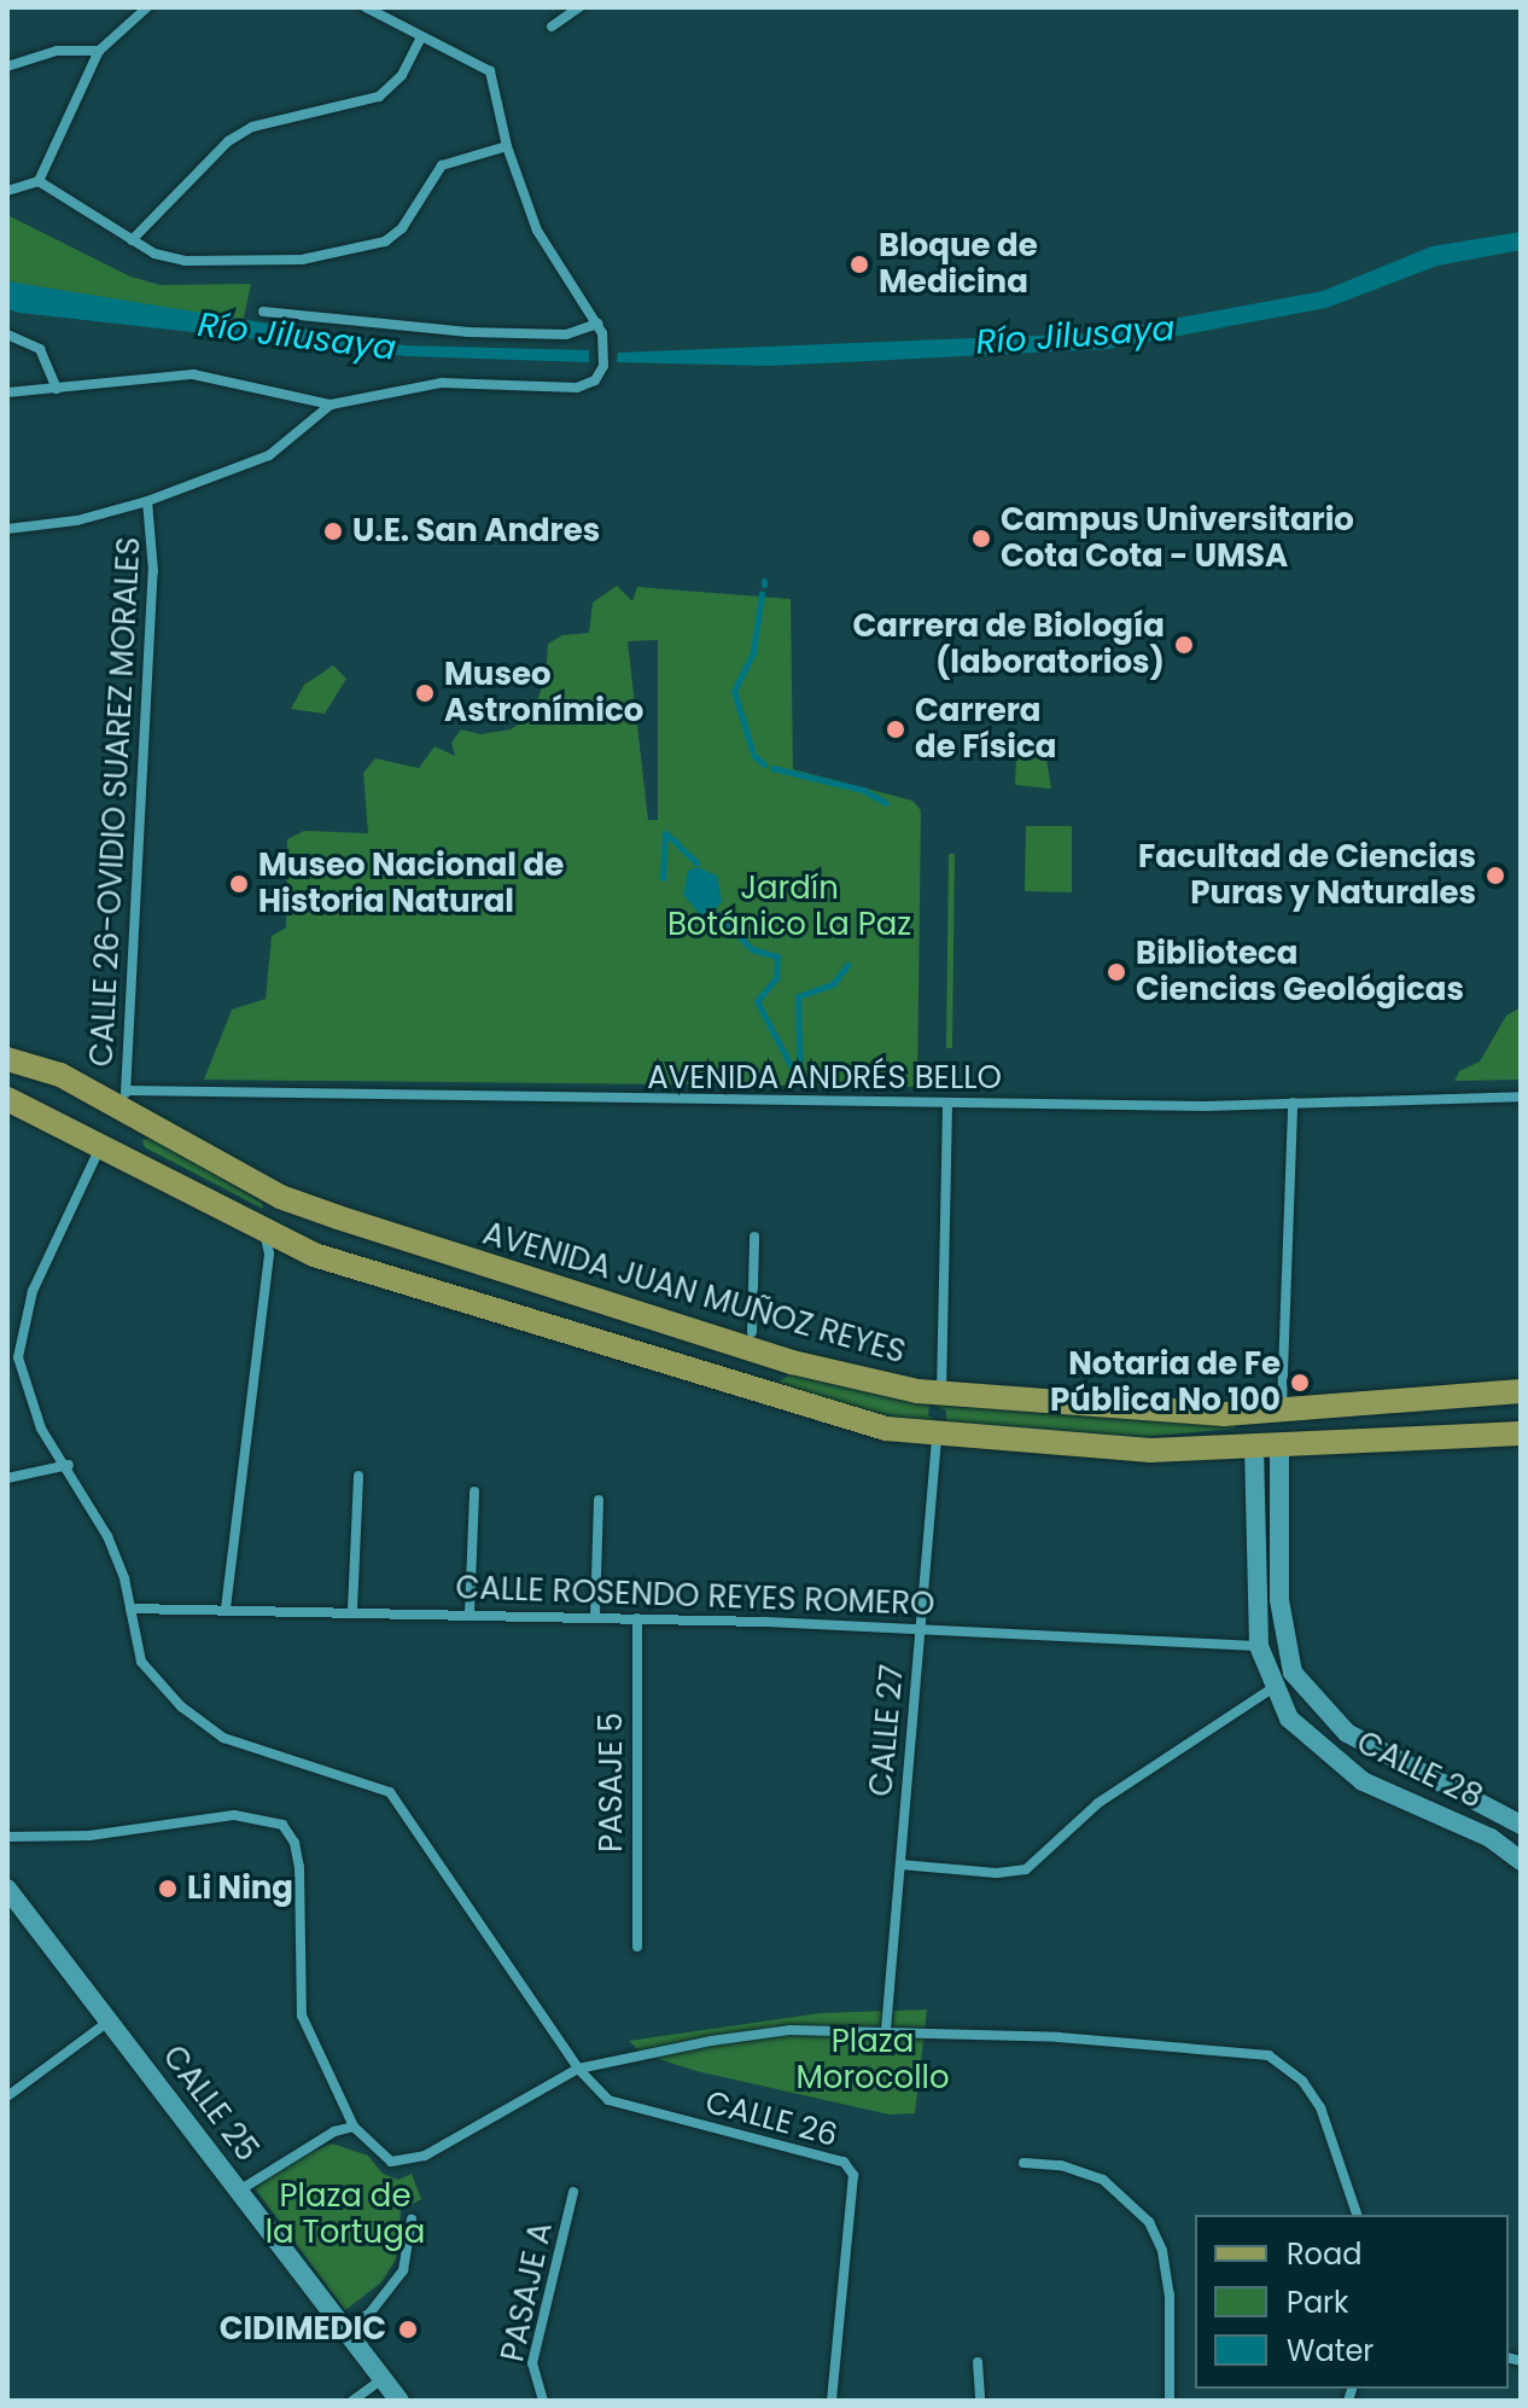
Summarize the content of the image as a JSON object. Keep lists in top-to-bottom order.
{
  "streets": {
    "main road": ["AVENIDA JUAN MUÑOZ REYES", "CALLE 28", "CALLE 25"],
    "street": [
      "CALLE 26-OVIDIO SUAREZ MORALES",
      "AVENIDA ANDRÉS BELLO",
      "CALLE ROSENDO REYES ROMERO",
      "CALLE 27",
      "PASAJE 5",
      "CALLE 26",
      "PASAJE A"
    ]
  },
  "crossings": [
    ["CALLE 26-OVIDIO SUAREZ MORALES", "AVENIDA ANDRÉS BELLO"],
    ["CALLE 26-OVIDIO SUAREZ MORALES", "AVENIDA JUAN MUÑOZ REYES"],
    ["AVENIDA ANDRÉS BELLO", "AVENIDA JUAN MUÑOZ REYES"],
    ["CALLE ROSENDO REYES ROMERO", "CALLE 27"],
    ["CALLE ROSENDO REYES ROMERO", "CALLE 28"],
    ["CALLE ROSENDO REYES ROMERO", "PASAJE 5"]
  ],
  "water": ["Río Jilusaya"],
  "parks": ["Jardín Botánico La Paz", "Plaza Morocollo", "Plaza de la Tortuga"],
  "places": [
    "Bloque de Medicina",
    "U.E. San Andres",
    "Campus Universitario Cota Cota - UMSA",
    "Carrera de Biología (laboratorios)",
    "Museo Astronímico",
    "Carrera de Física",
    "Facultad de Ciencias Puras y Naturales",
    "Museo Nacional de Historia Natural",
    "Biblioteca Ciencias Geológicas",
    "Notaria de Fe Pública No 100",
    "Li Ning",
    "CIDIMEDIC"
  ],
  "legend": ["Road", "Park", "Water"]
}
